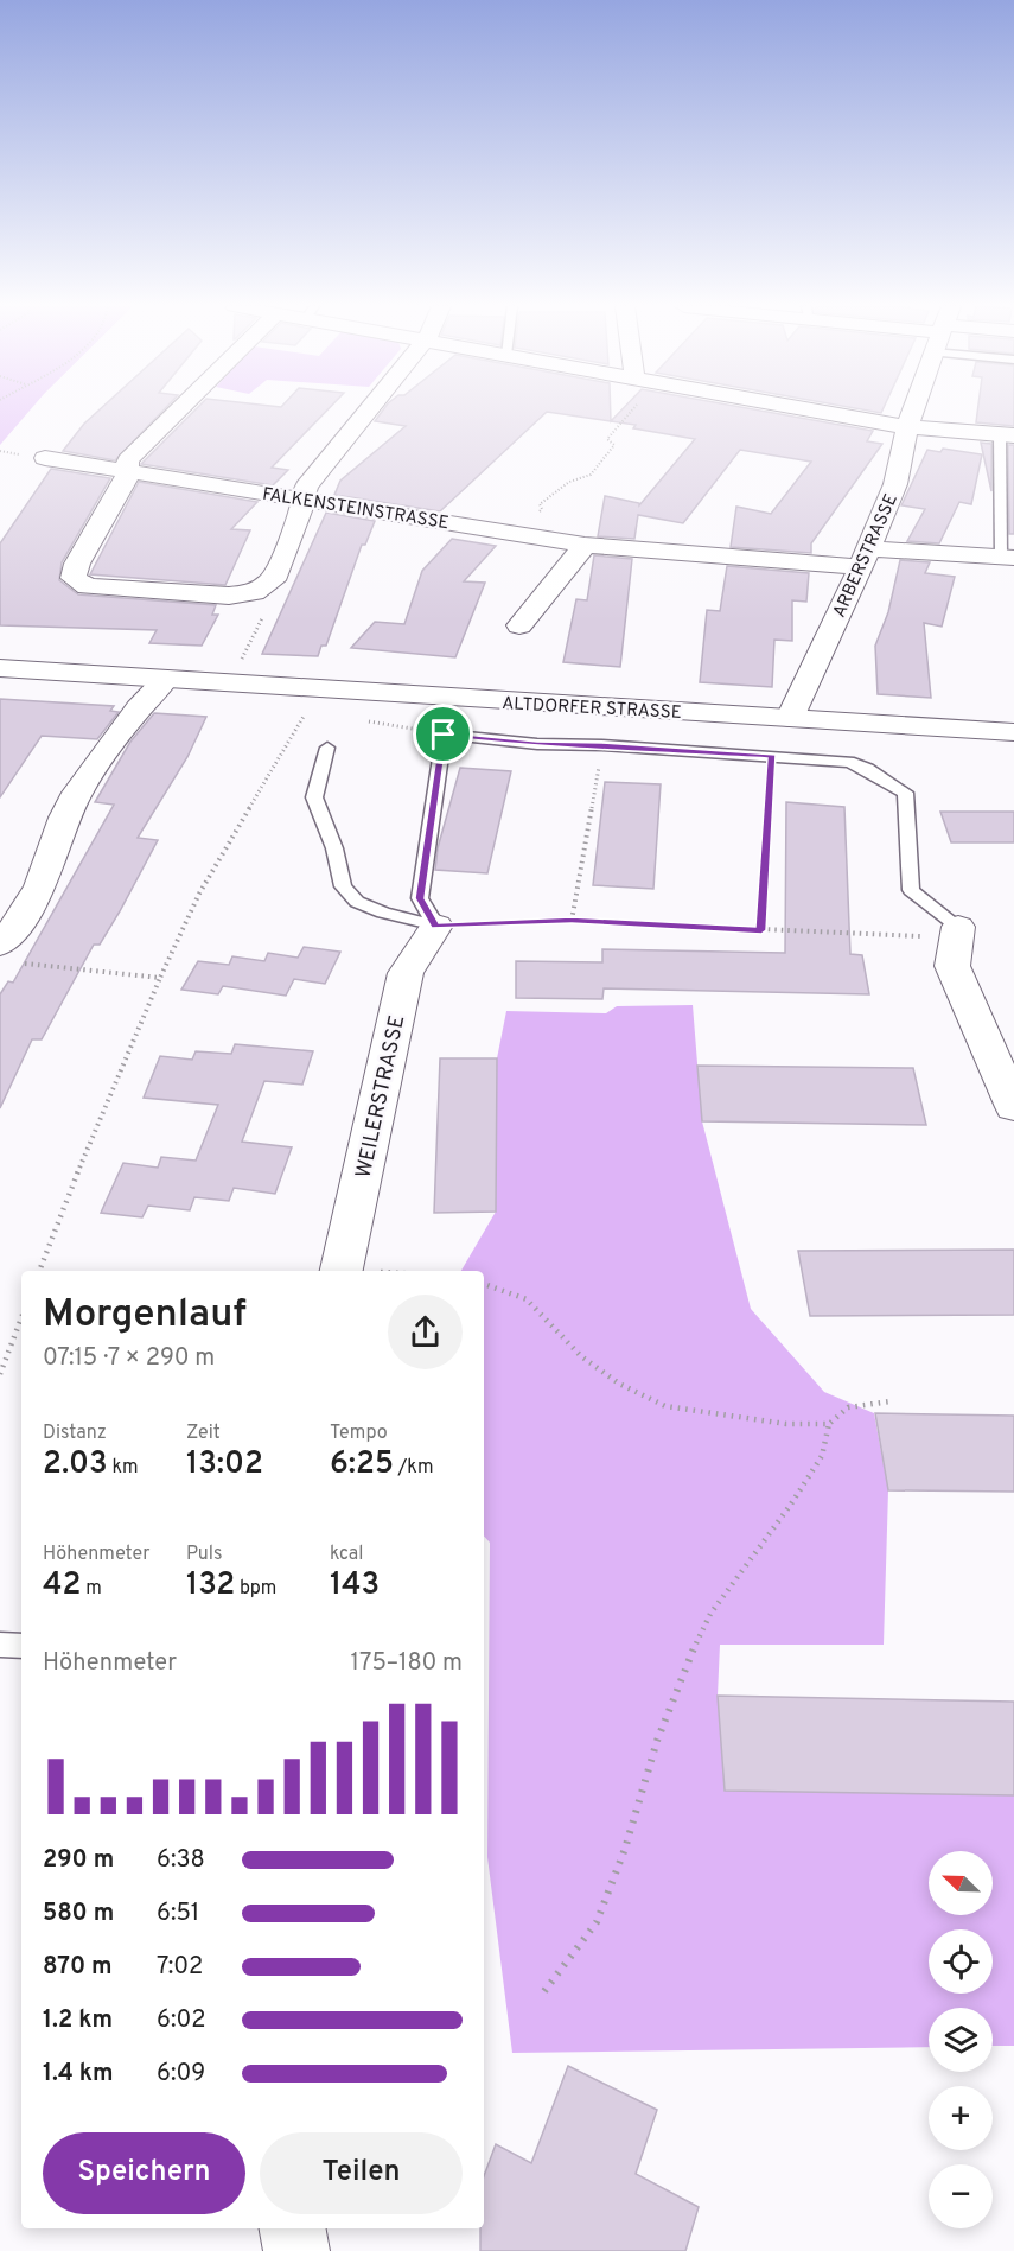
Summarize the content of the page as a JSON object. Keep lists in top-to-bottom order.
{
  "streets": {
    "street": [
      "FALKENSTEINSTRASSE",
      "ARBERSTRASSE",
      "ALTDORFER STRASSE",
      "WEILERSTRASSE"
    ]
  },
  "crossings": [
    ["FALKENSTEINSTRASSE", "ARBERSTRASSE"],
    ["ARBERSTRASSE", "ALTDORFER STRASSE"]
  ],
  "north": "top left",
  "page": {
    "heading": ["Morgenlauf", "07:15 · 7 × 290 m"],
    "stats": [
      ["Distanz", "2.03 km"],
      ["Zeit", "13:02"],
      ["Tempo", "6:25 /km"],
      ["Höhenmeter", "42 m"],
      ["Puls", "132 bpm"],
      ["kcal", "143"]
    ],
    "chart": ["Höhenmeter", "175–180 m"],
    "list": [
      {
        "name": "290 m",
        "note": "6:38"
      },
      {
        "name": "580 m",
        "note": "6:51"
      },
      {
        "name": "870 m",
        "note": "7:02"
      },
      {
        "name": "1.2 km",
        "note": "6:02"
      },
      {
        "name": "1.4 km",
        "note": "6:09"
      }
    ],
    "map_buttons": ["+", "−"],
    "buttons": ["Speichern", "Teilen"]
  }
}
